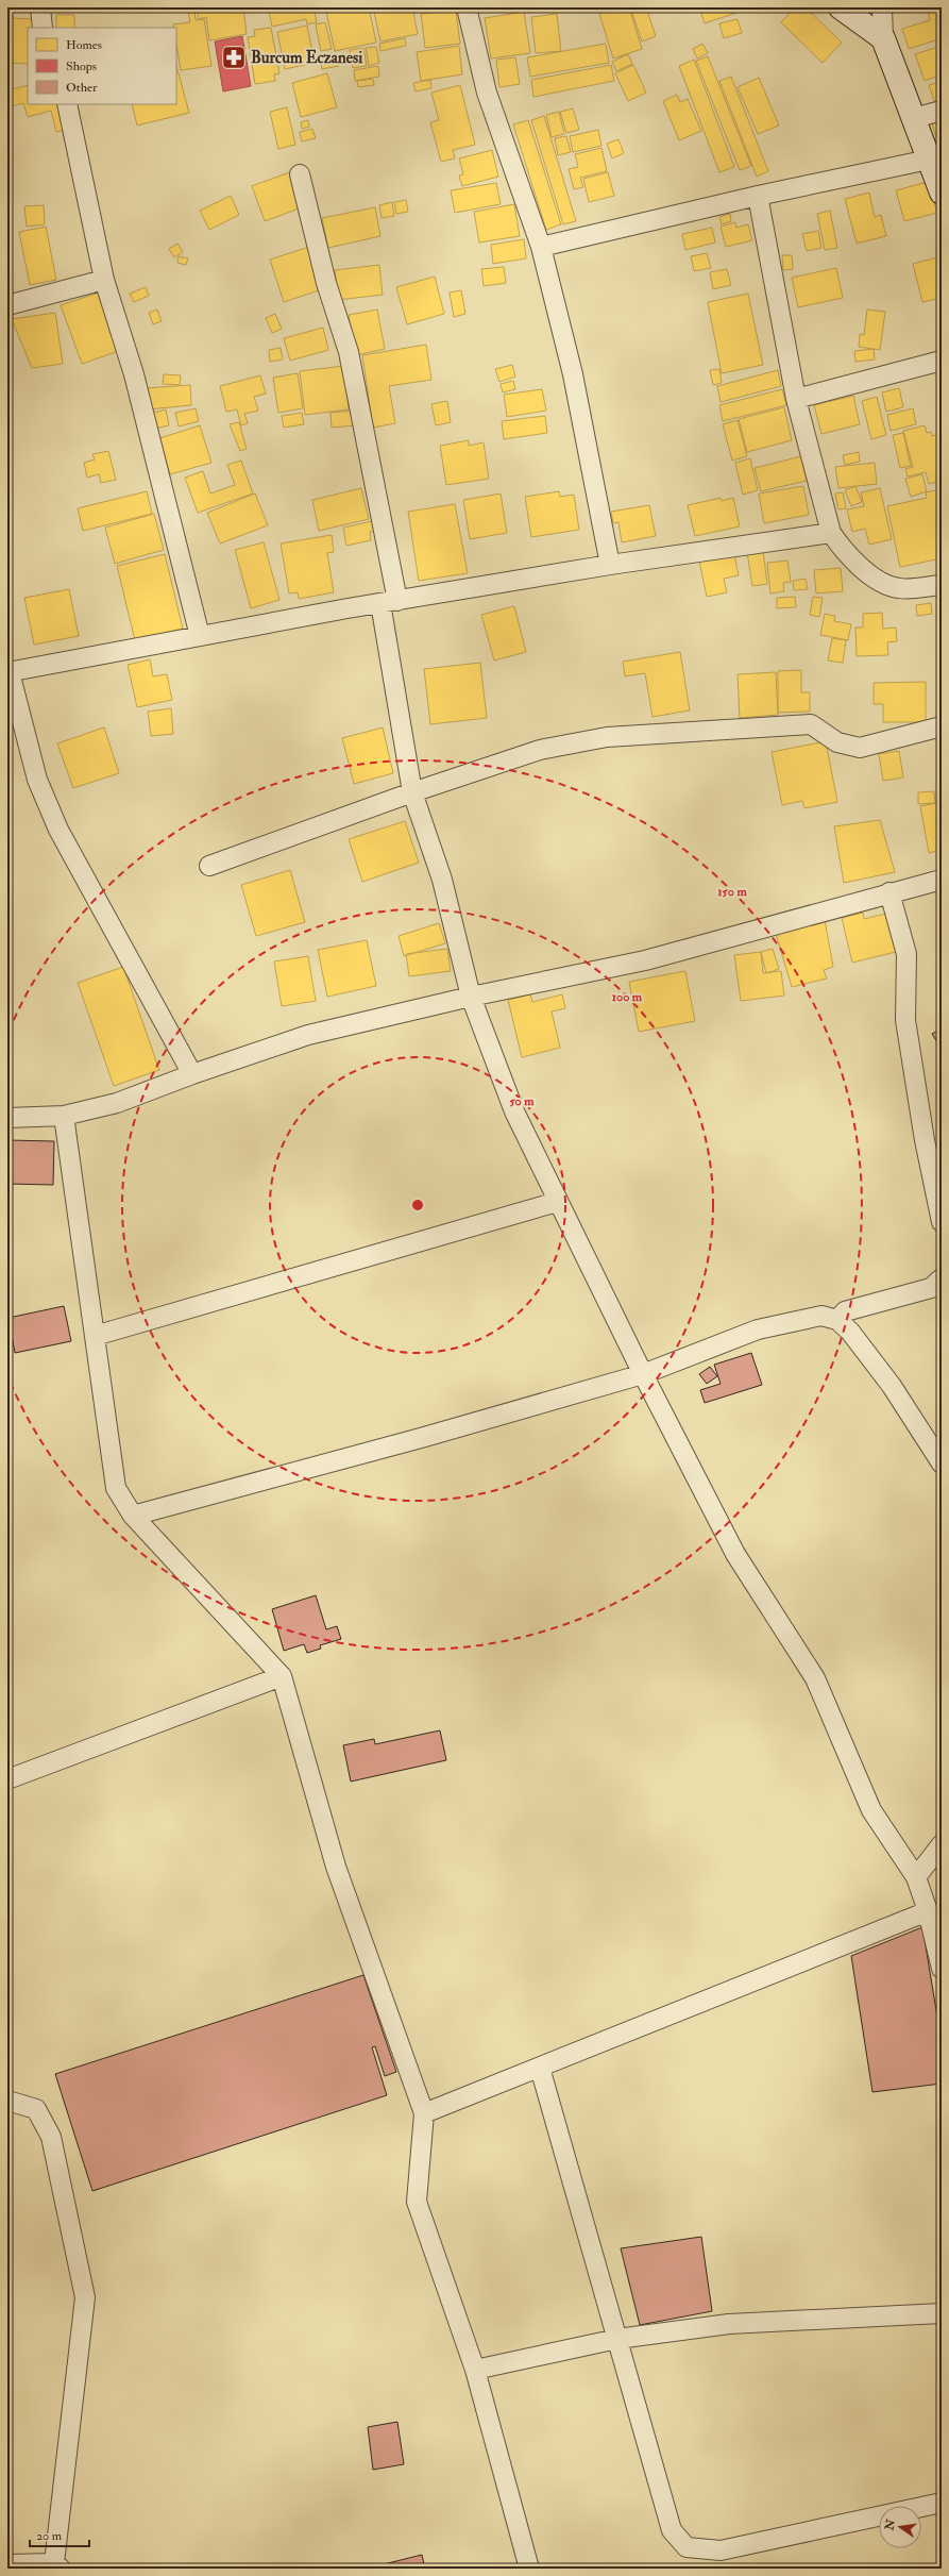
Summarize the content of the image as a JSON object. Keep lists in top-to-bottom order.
{
  "places": {
    "pharmacy": ["Burcum Eczanesi"]
  },
  "legend": ["Homes", "Shops", "Other"],
  "scale_bar": "20 m",
  "north": "left",
  "rings": ["150 m", "100 m", "50 m"]
}
